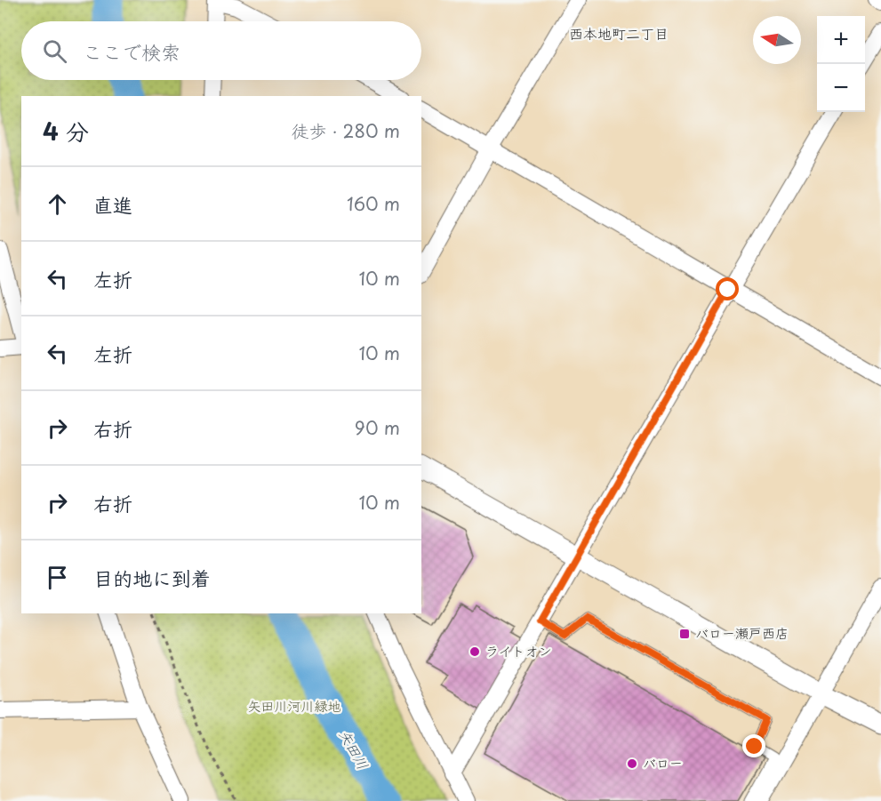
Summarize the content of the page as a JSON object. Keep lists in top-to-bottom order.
{
  "districts": ["西本地町二丁目"],
  "water": ["矢田川"],
  "parks": ["矢田川河川緑地"],
  "places": {
    "transit": ["バロー瀬戸西店"],
    "other": ["ライトオン", "バロー"]
  },
  "north": "left",
  "page": {
    "map_buttons": ["+", "−"],
    "search": "ここで検索",
    "heading": ["4 分", "徒歩 · 280 m"],
    "list": [
      ["直進", "160 m"],
      ["左折", "10 m"],
      ["左折", "10 m"],
      ["右折", "90 m"],
      ["右折", "10 m"],
      "目的地に到着"
    ]
  }
}
